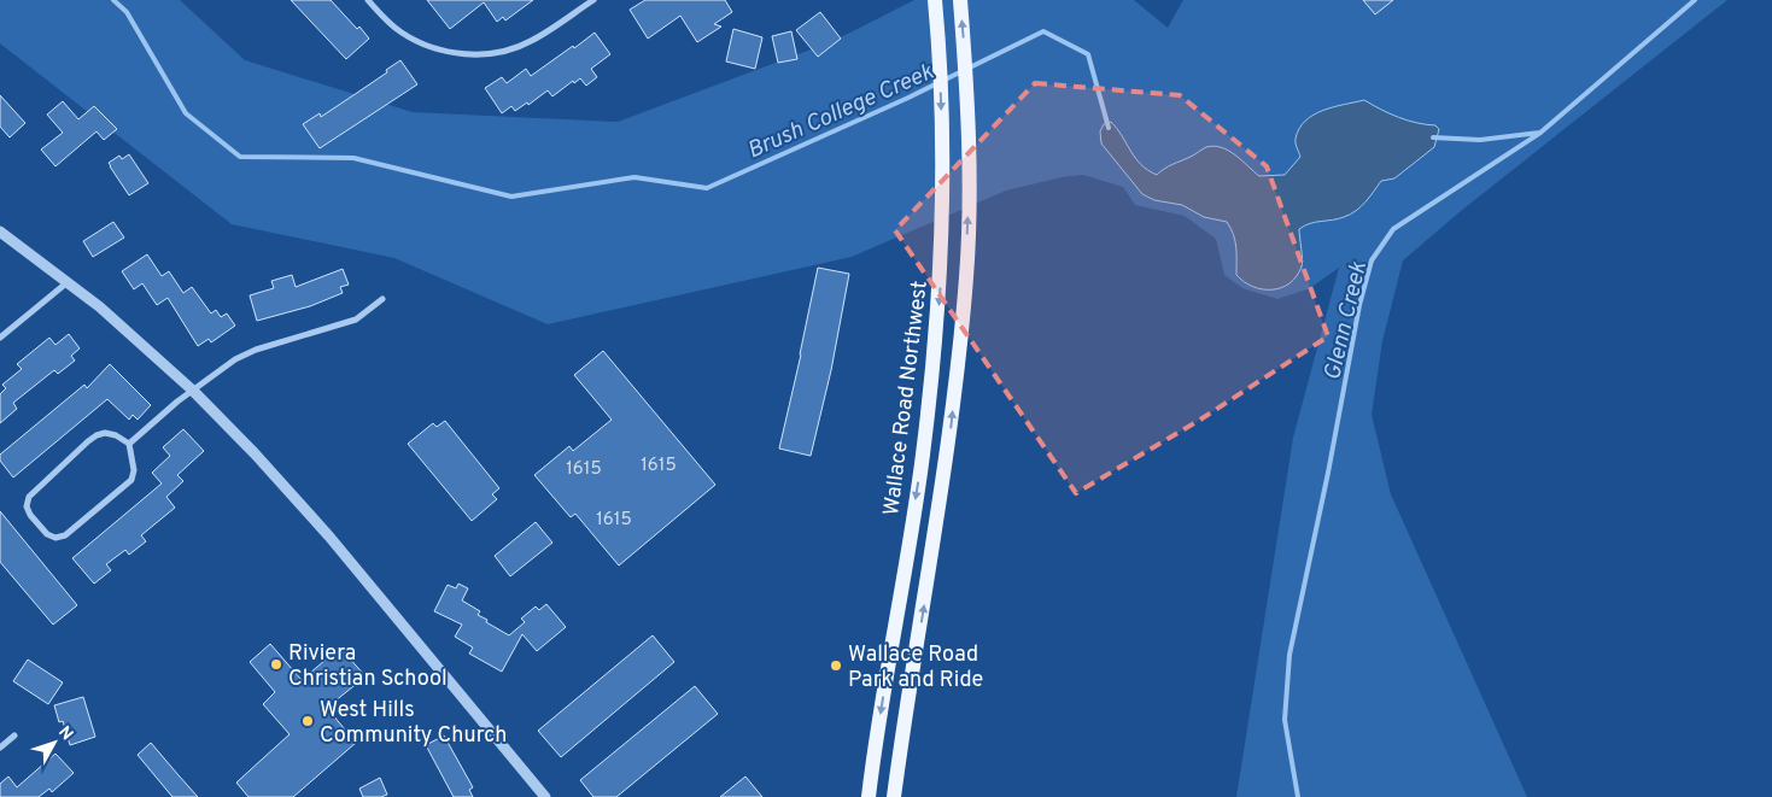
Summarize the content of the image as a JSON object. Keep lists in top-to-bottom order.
{
  "streets": {
    "main road": ["Wallace Road Northwest"]
  },
  "water": ["Brush College Creek", "Glenn Creek"],
  "places": ["Riviera Christian School", "Wallace Road Park and Ride", "West Hills Community Church"],
  "house_numbers": ["1615", "1615", "1615"],
  "north": "top right"
}
